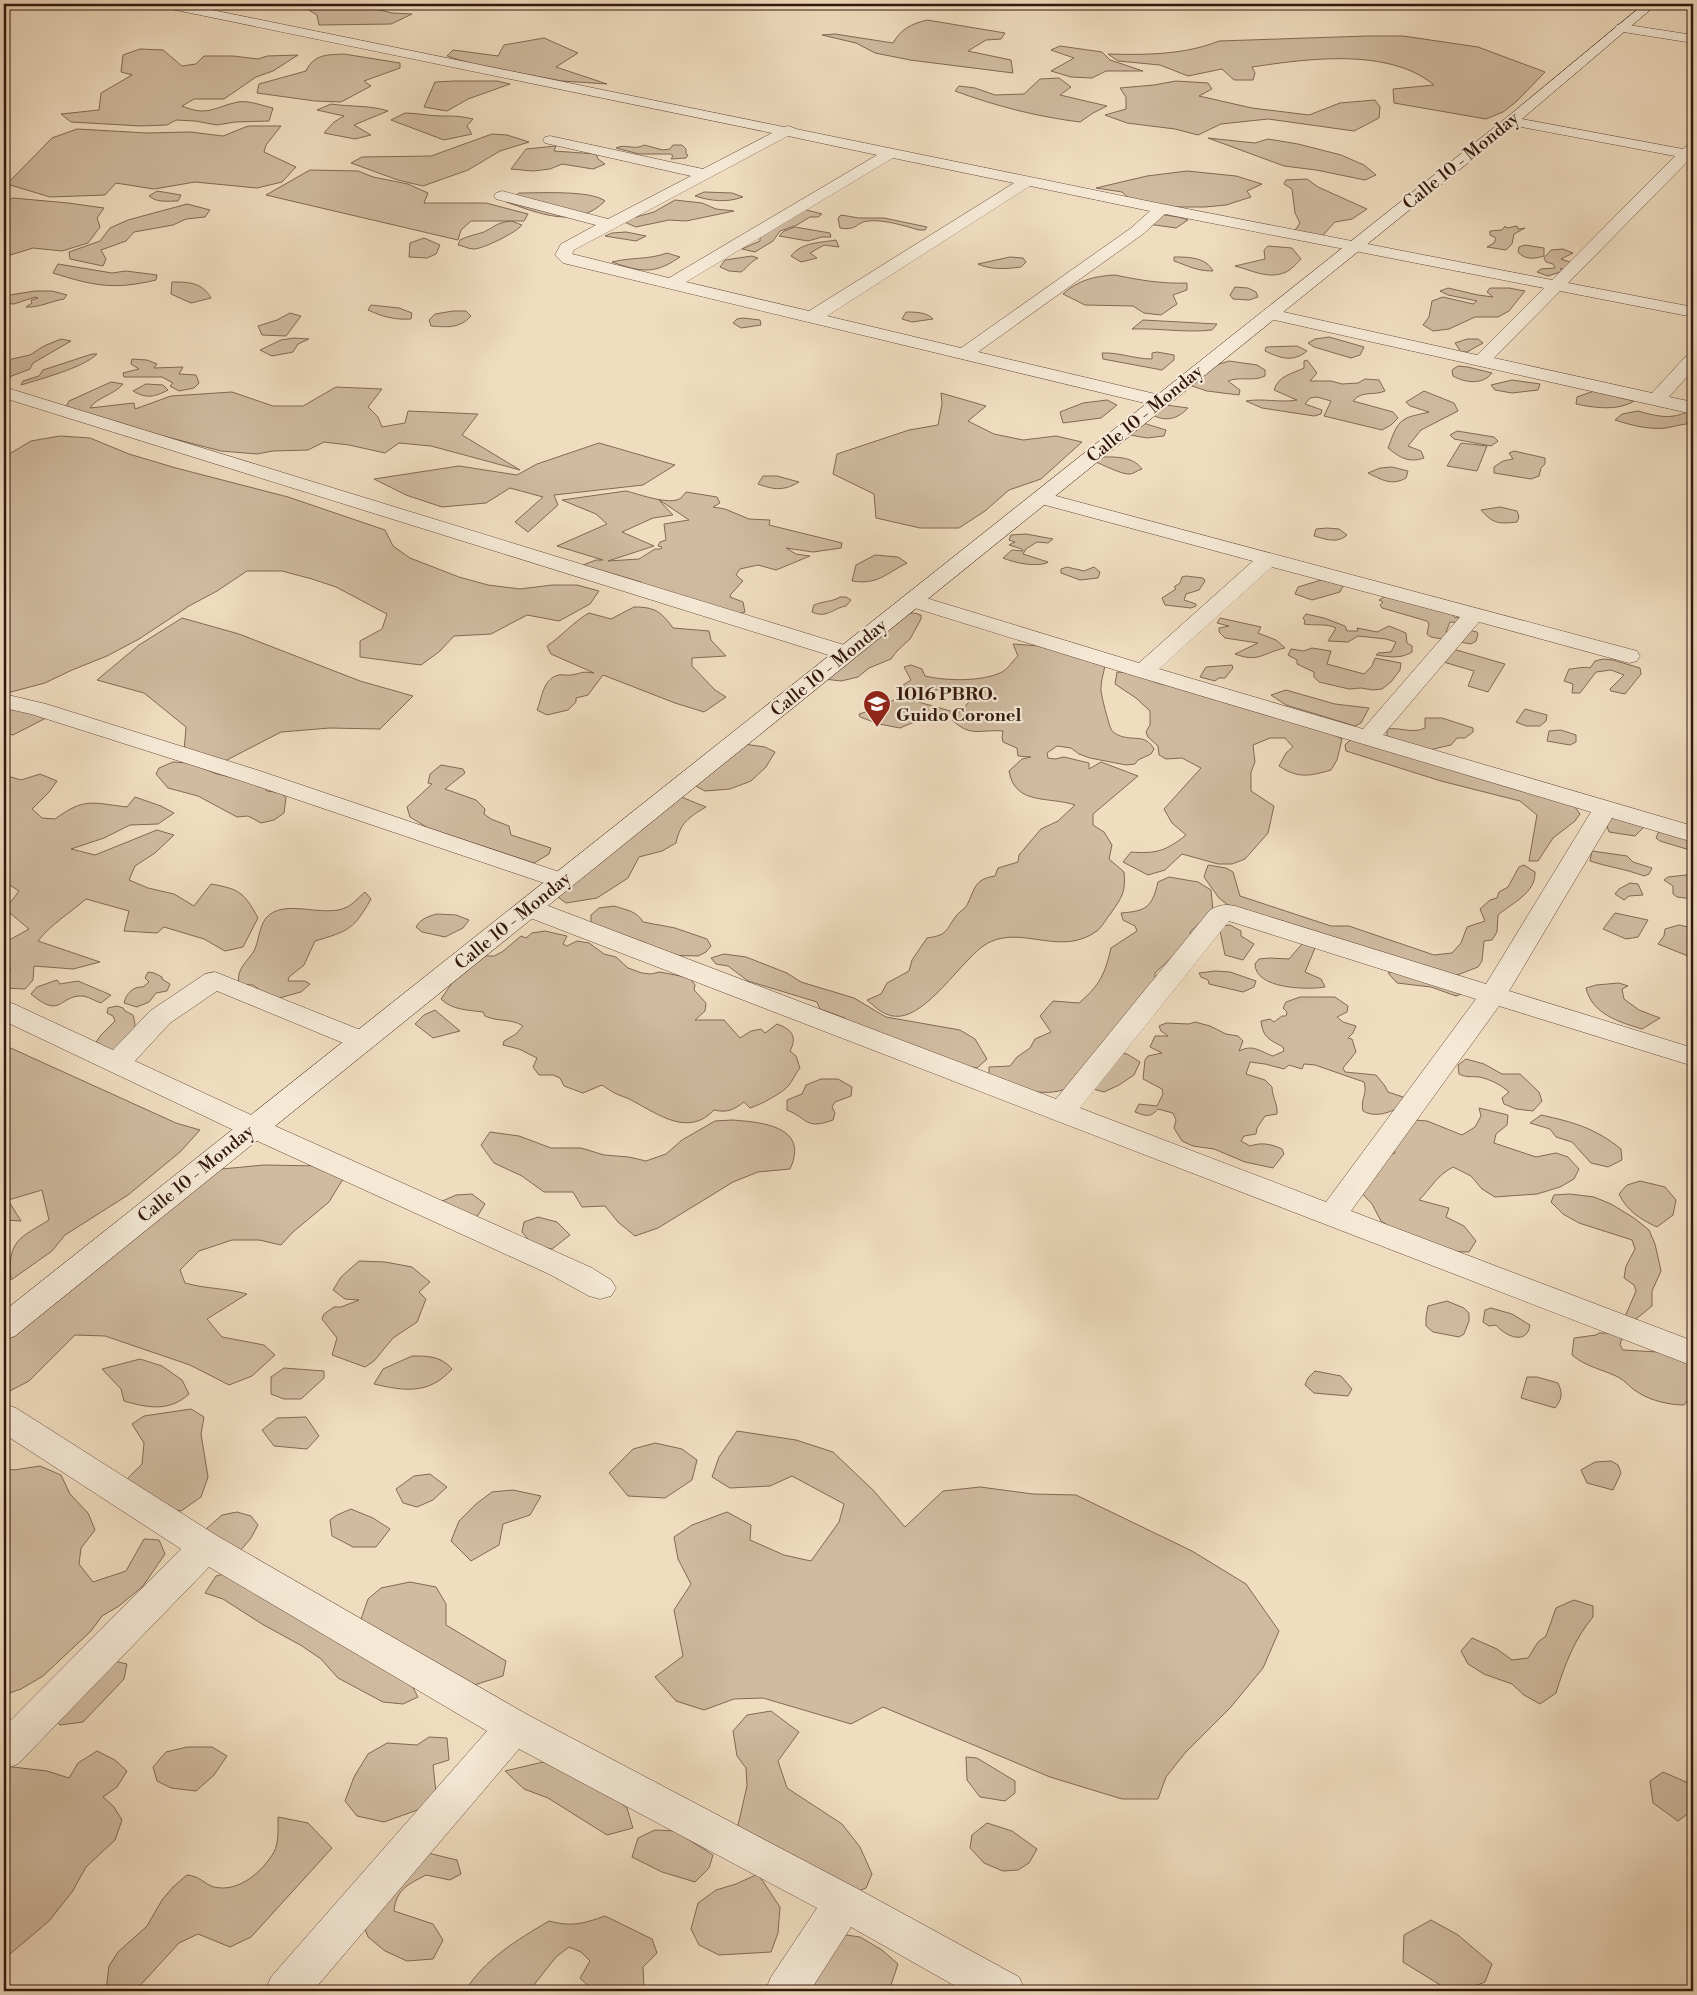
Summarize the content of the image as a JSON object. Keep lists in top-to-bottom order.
{
  "streets": {
    "street": ["Calle 10 - Monday"]
  },
  "places": {
    "school or university": ["1016 PBRO. Guido Coronel"]
  }
}
